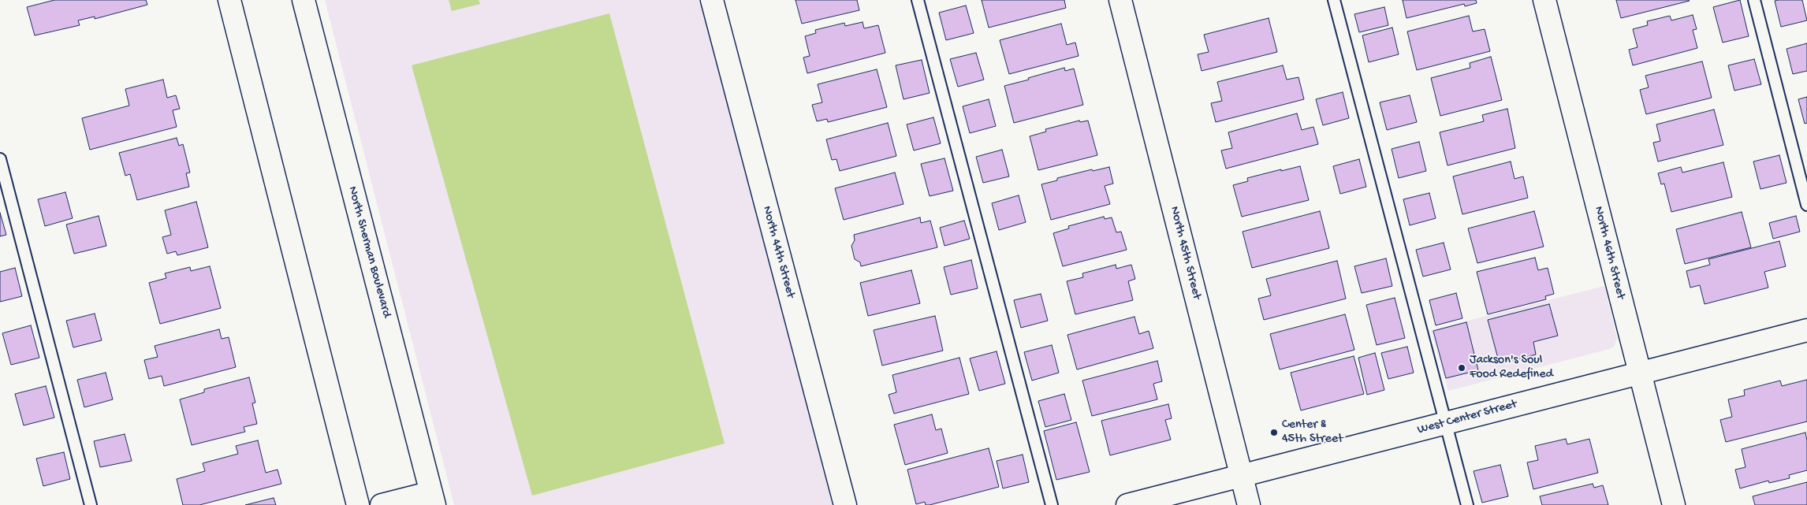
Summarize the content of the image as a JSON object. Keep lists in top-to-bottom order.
{
  "streets": {
    "street": [
      "North Sherman Boulevard",
      "North 44th Street",
      "North 45th Street",
      "North 46th Street",
      "West Center Street"
    ]
  },
  "crossings": [
    ["North 45th Street", "West Center Street"],
    ["North 46th Street", "West Center Street"]
  ],
  "places": ["Jackson's Soul Food Redefined", "Center & 45th Street"]
}
